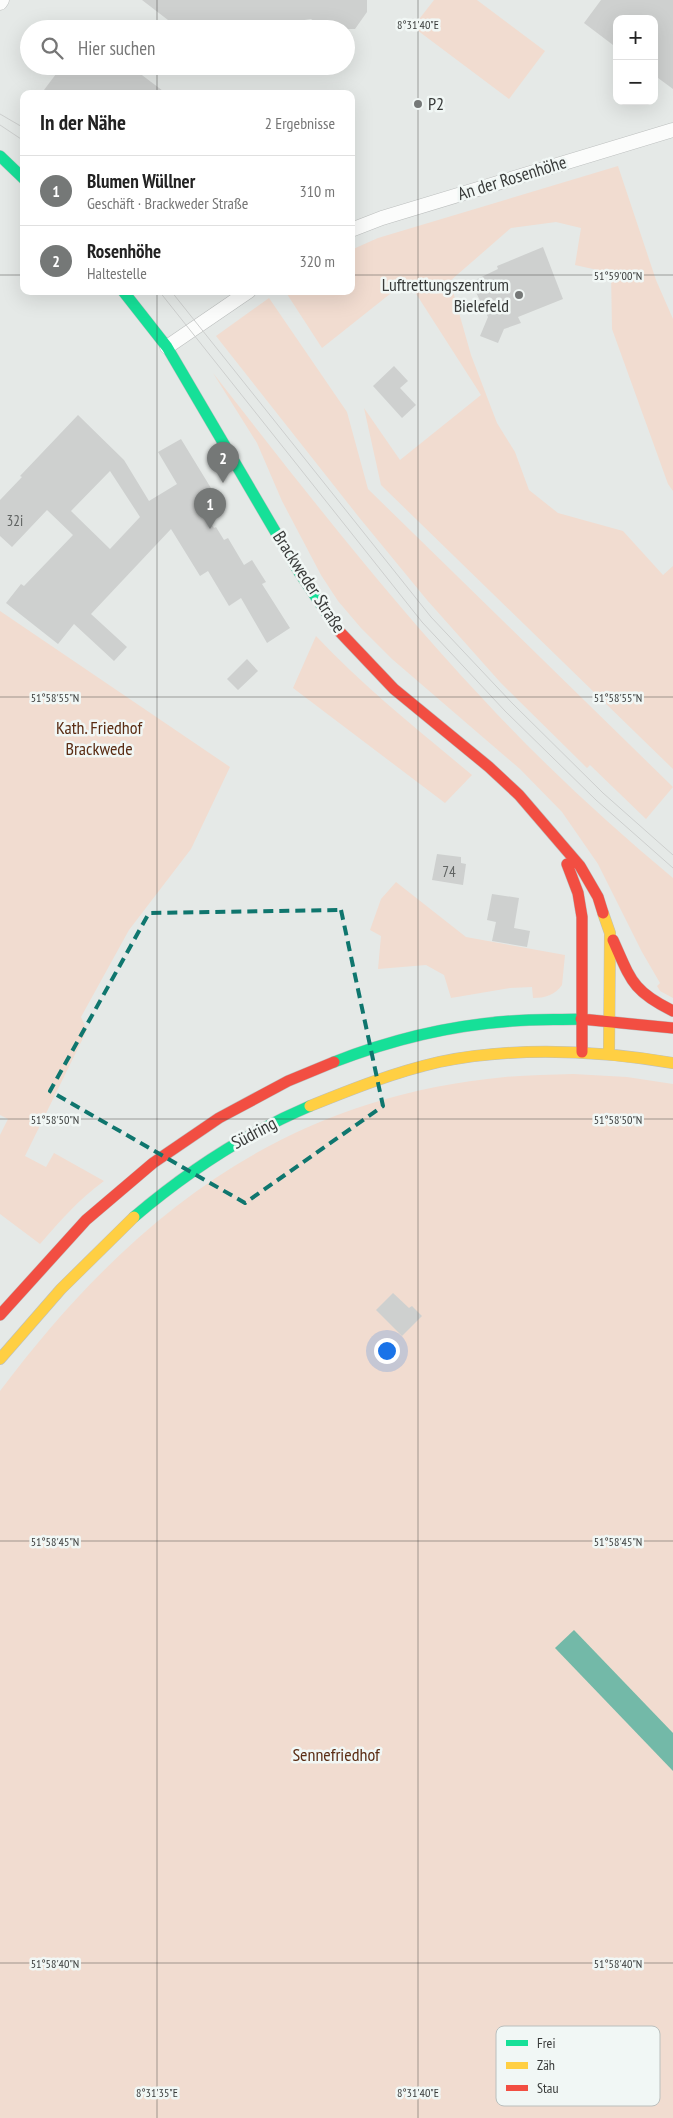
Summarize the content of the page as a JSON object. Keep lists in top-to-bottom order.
{
  "streets": {
    "main road": ["Brackweder Straße", "Südring"],
    "street": ["An der Rosenhöhe"]
  },
  "crossings": [
    ["Brackweder Straße", "Südring"]
  ],
  "parks": ["Kath. Friedhof Brackwede", "Sennefriedhof"],
  "places": ["P2", "Luftrettungszentrum Bielefeld"],
  "house_numbers": ["32i", "74"],
  "legend": ["Frei", "Zäh", "Stau"],
  "page": {
    "map_buttons": ["+", "−"],
    "search": "Hier suchen",
    "heading": ["In der Nähe", "2 Ergebnisse"],
    "list": [
      {
        "mark": "1",
        "name": "Blumen Wüllner",
        "note": "Geschäft · Brackweder Straße",
        "value": "310 m"
      },
      {
        "mark": "2",
        "name": "Rosenhöhe",
        "note": "Haltestelle",
        "value": "320 m"
      }
    ],
    "pins": ["2", "1"]
  },
  "coordinates": [
    "8°31'40\"E",
    "51°59'00\"N",
    "51°58'55\"N",
    "51°58'50\"N",
    "51°58'45\"N",
    "51°58'40\"N",
    "8°31'35\"E"
  ]
}
